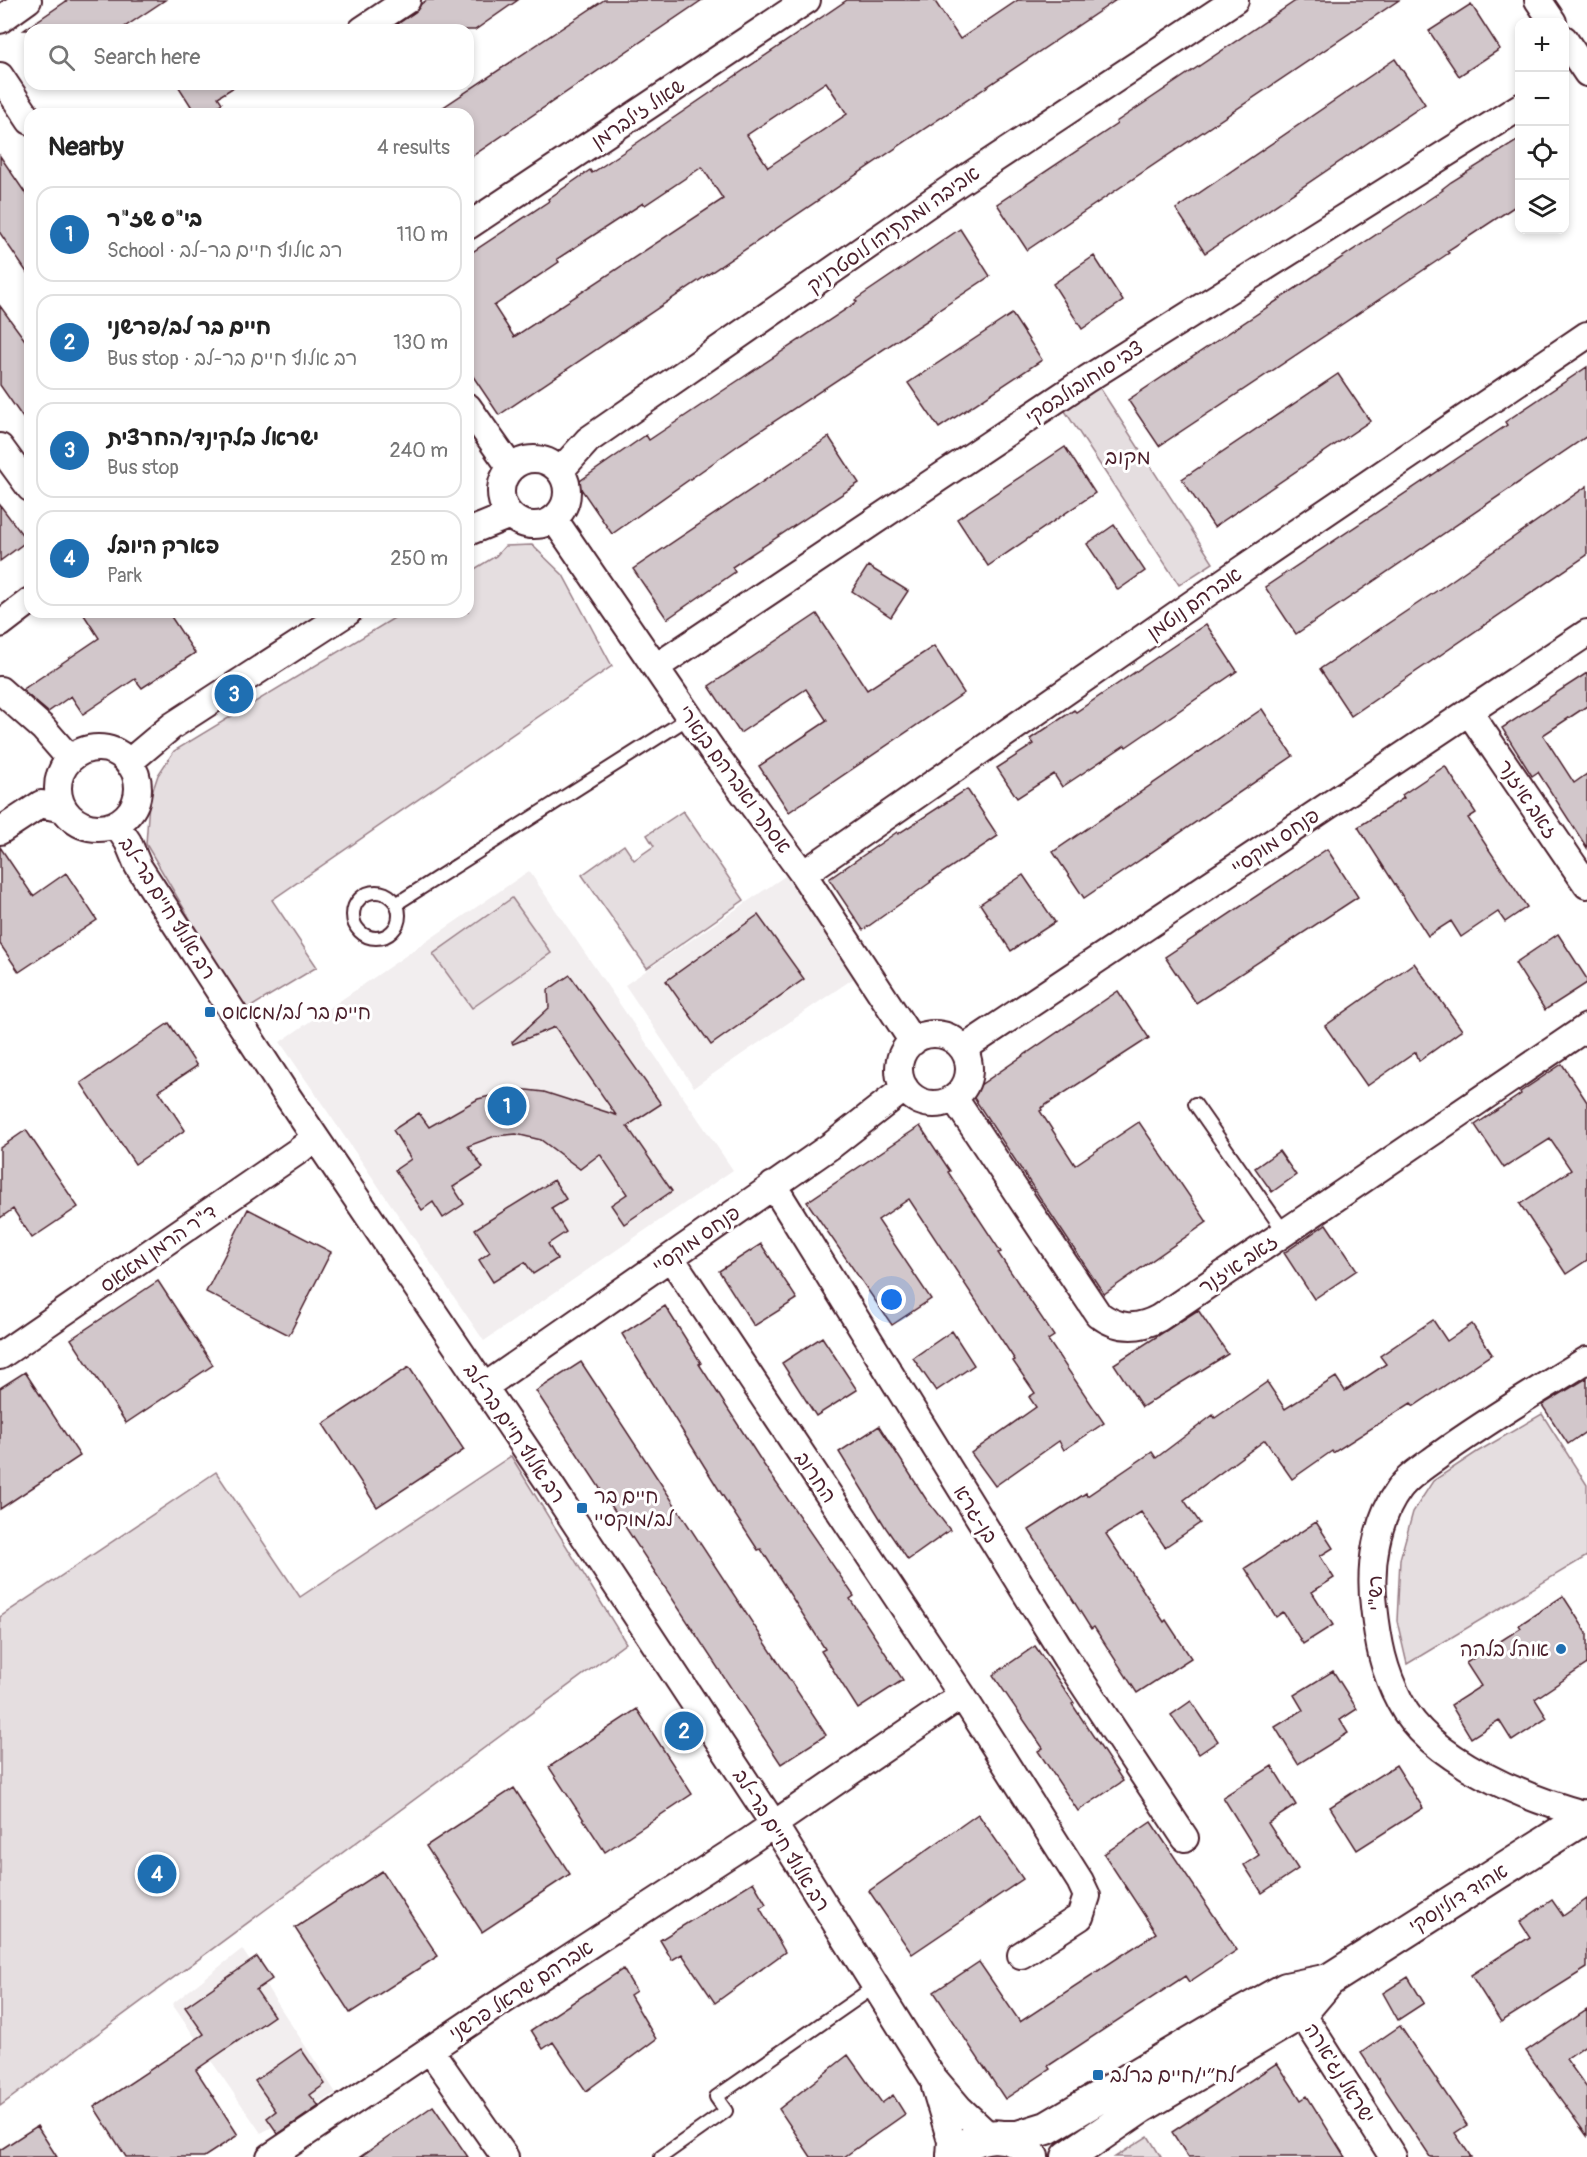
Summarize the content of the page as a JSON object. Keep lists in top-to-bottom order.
{
  "streets": {
    "street": [
      "שאול זילברמן",
      "אביבה ומתתיהו לוסטרניק",
      "צבי סוחובולבסקי",
      "אברהם נוטמן",
      "אסתר ואברהם בנארי",
      "זאב איזנר",
      "פנחס מוקסיי",
      "רב אלוף חיים בר-לב",
      "ד\"ר הרמן מאאס",
      "החרוב",
      "בן-גרא",
      "רש\"י",
      "אהוד דולינסקי",
      "אברהם ישראל פרשני",
      "ישראל נג'ארה"
    ]
  },
  "crossings": [
    ["אביבה ומתתיהו לוסטרניק", "אסתר ואברהם בנארי"],
    ["צבי סוחובולבסקי", "אסתר ואברהם בנארי"],
    ["אברהם נוטמן", "אסתר ואברהם בנארי"],
    ["אסתר ואברהם בנארי", "זאב איזנר"],
    ["אסתר ואברהם בנארי", "פנחס מוקסיי"],
    ["זאב איזנר", "פנחס מוקסיי"],
    ["פנחס מוקסיי", "רב אלוף חיים בר-לב"],
    ["פנחס מוקסיי", "החרוב"],
    ["פנחס מוקסיי", "בן-גרא"],
    ["רב אלוף חיים בר-לב", "ד\"ר הרמן מאאס"],
    ["רב אלוף חיים בר-לב", "אהוד דולינסקי"],
    ["רב אלוף חיים בר-לב", "אברהם ישראל פרשני"],
    ["רש\"י", "אהוד דולינסקי"],
    ["אהוד דולינסקי", "ישראל נג'ארה"]
  ],
  "districts": ["מקוב"],
  "places": {
    "transit": ["חיים בר לב/מאאס", "חיים בר לב/מוקסיי", "לח״י/חיים ברלב"],
    "other": ["אוהל בלהה"]
  },
  "page": {
    "map_buttons": ["+", "−"],
    "search": "Search here",
    "heading": ["Nearby", "4 results"],
    "list": [
      {
        "mark": "1",
        "name": "בי\"ס שז\"ר",
        "note": "School · רב אלוף חיים בר-לב",
        "value": "110 m"
      },
      {
        "mark": "2",
        "name": "חיים בר לב/פרשני",
        "note": "Bus stop · רב אלוף חיים בר-לב",
        "value": "130 m"
      },
      {
        "mark": "3",
        "name": "ישראל בלקינד/החרצית",
        "note": "Bus stop",
        "value": "240 m"
      },
      {
        "mark": "4",
        "name": "פארק היובל",
        "note": "Park",
        "value": "250 m"
      }
    ],
    "pins": [
      "3",
      "1",
      "2",
      "4"
    ]
  }
}
